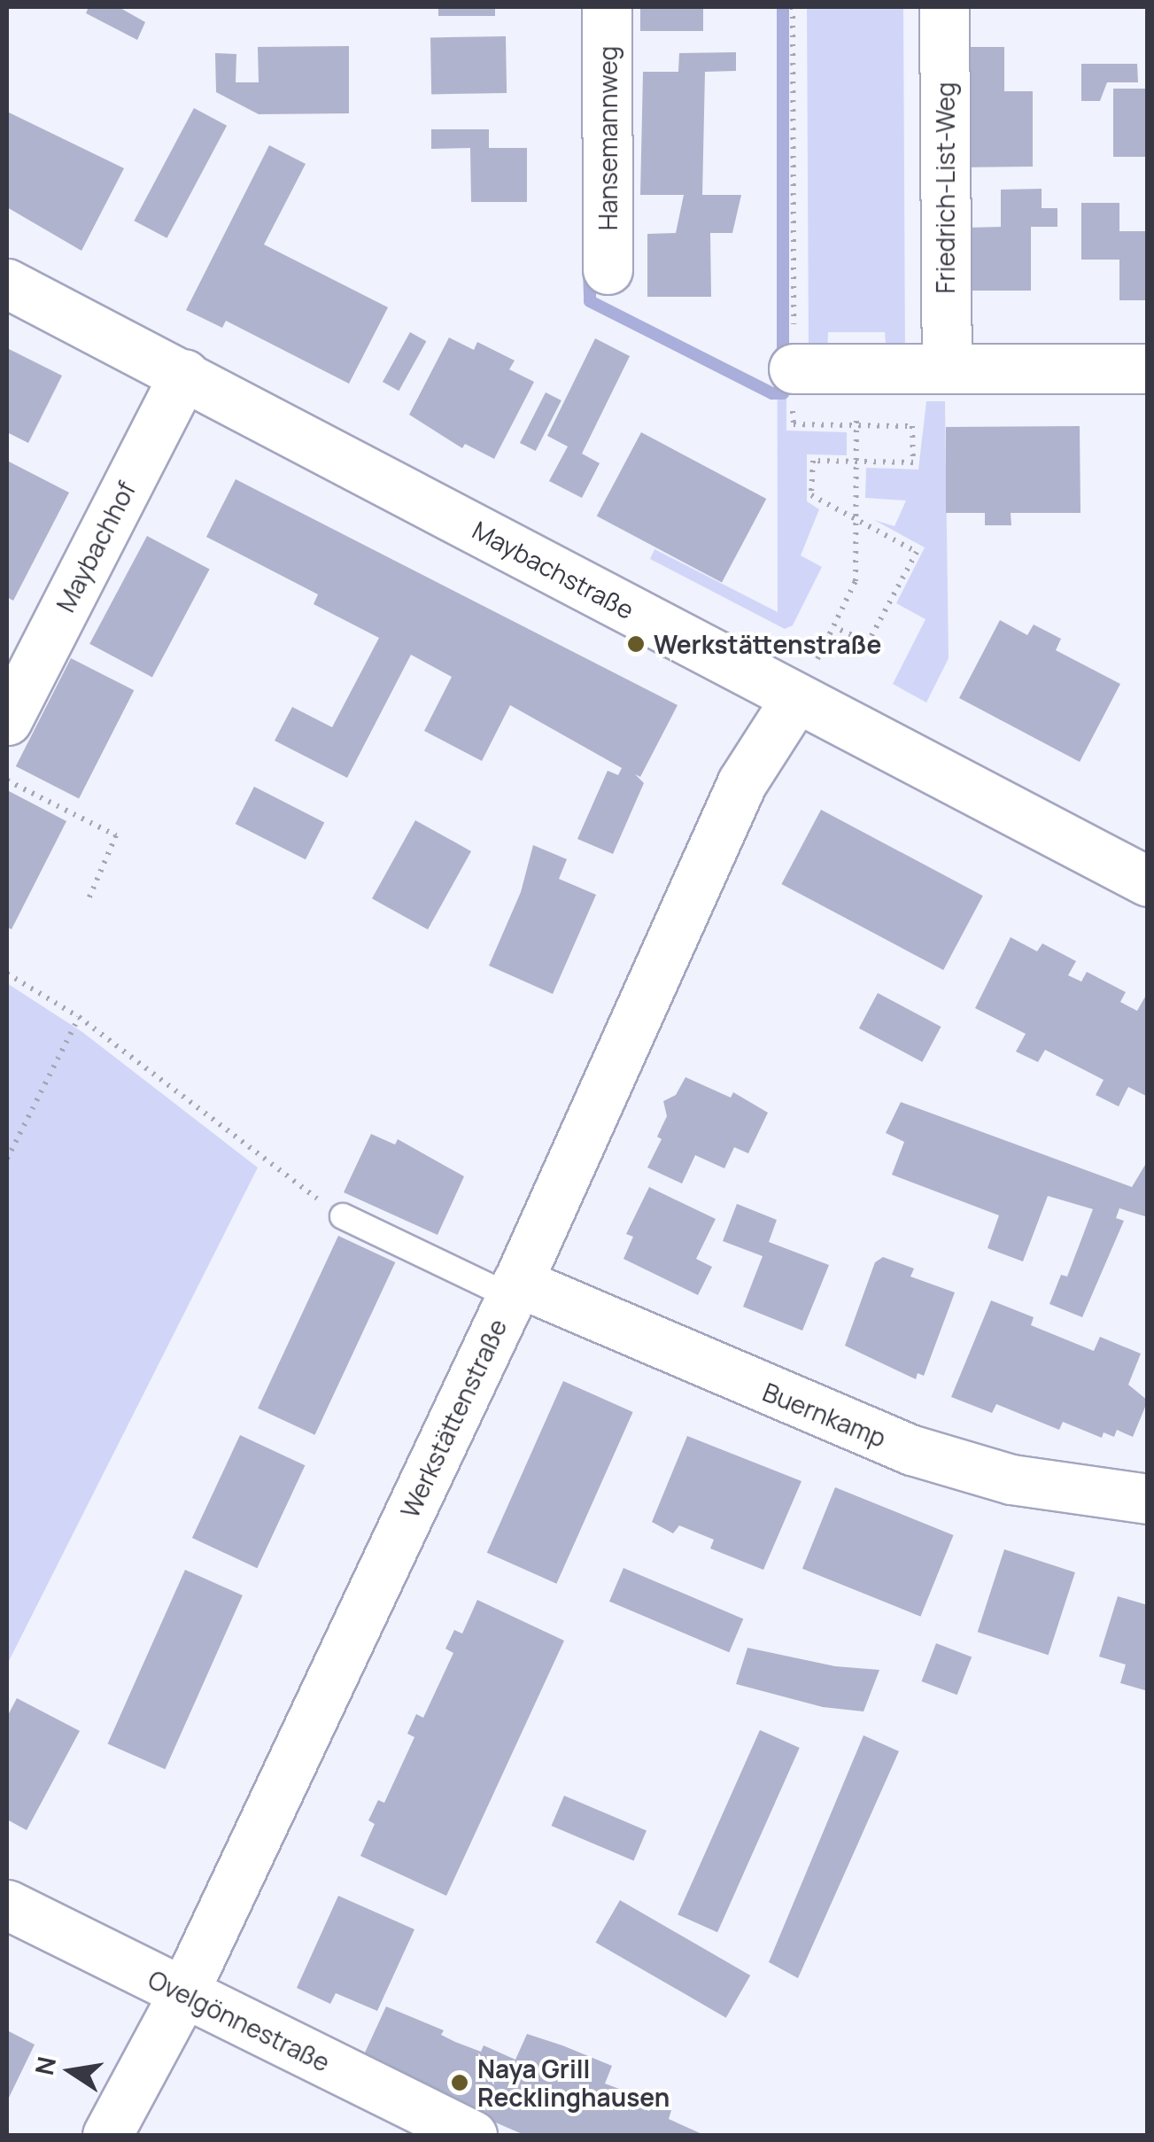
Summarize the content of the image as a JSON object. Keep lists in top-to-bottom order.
{
  "streets": {
    "street": [
      "Hansemannweg",
      "Friedrich-List-Weg",
      "Maybachhof",
      "Maybachstraße",
      "Buernkamp",
      "Werkstättenstraße",
      "Ovelgönnestraße"
    ]
  },
  "crossings": [
    ["Maybachhof", "Maybachstraße"],
    ["Maybachstraße", "Werkstättenstraße"],
    ["Buernkamp", "Werkstättenstraße"],
    ["Werkstättenstraße", "Ovelgönnestraße"]
  ],
  "places": ["Werkstättenstraße", "Naya Grill Recklinghausen"],
  "north": "left"
}
